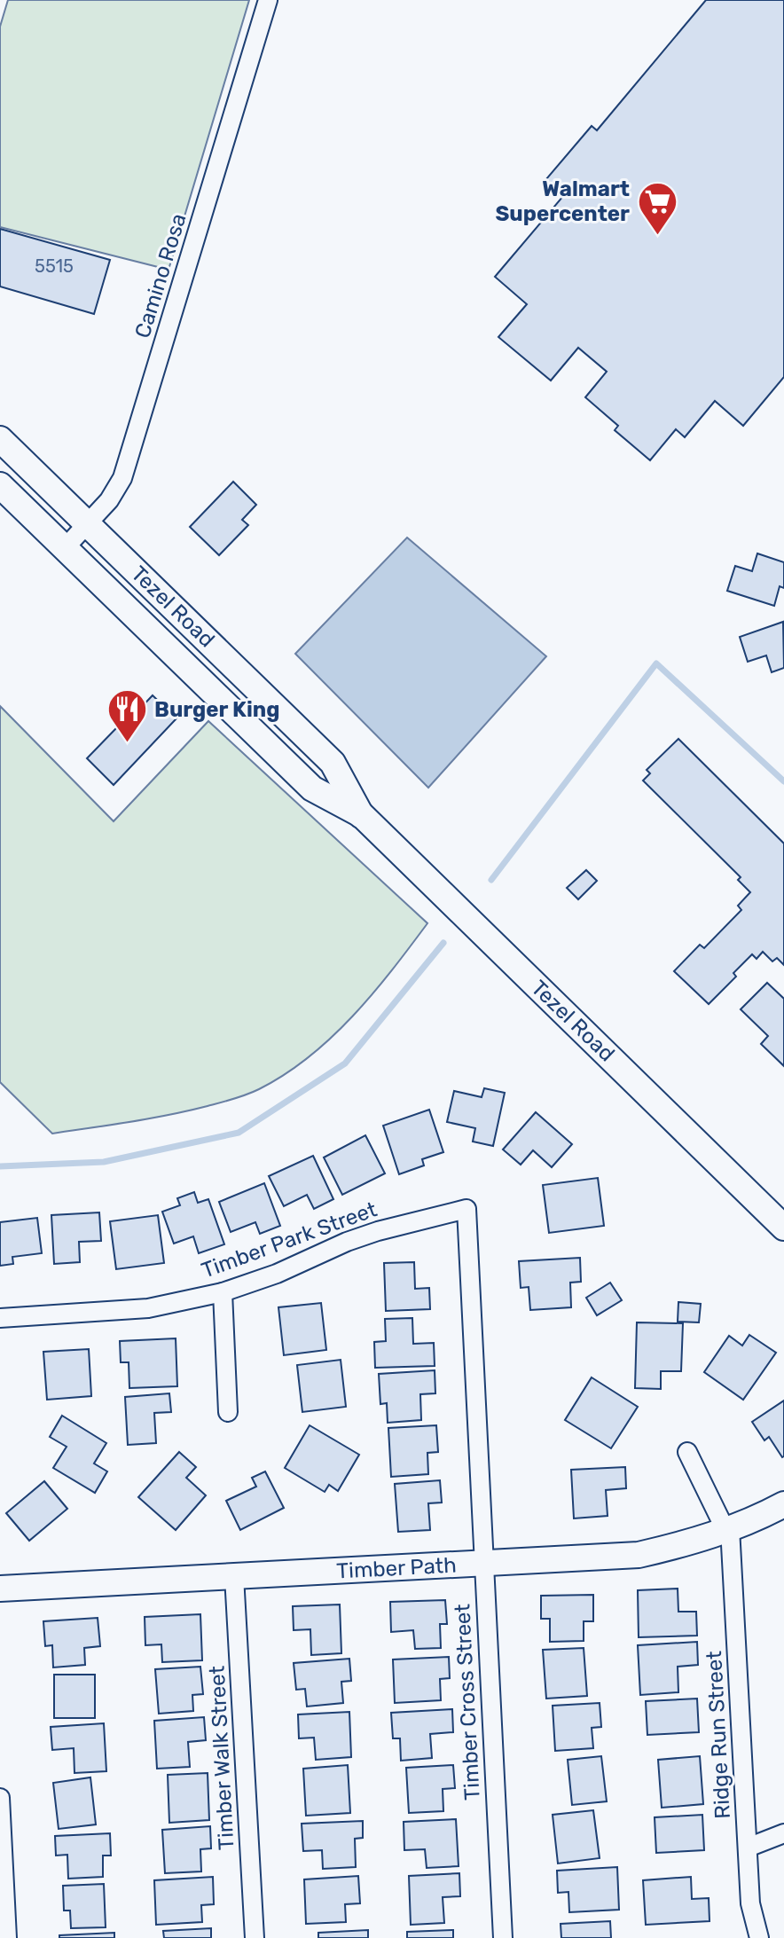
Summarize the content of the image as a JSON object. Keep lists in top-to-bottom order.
{
  "streets": {
    "main road": ["Tezel Road", "Timber Path"],
    "street": [
      "Camino Rosa",
      "Timber Park Street",
      "Timber Cross Street",
      "Ridge Run Street",
      "Timber Walk Street"
    ]
  },
  "crossings": [
    ["Camino Rosa", "Tezel Road"],
    ["Timber Park Street", "Timber Cross Street"],
    ["Timber Path", "Timber Cross Street"],
    ["Timber Path", "Ridge Run Street"],
    ["Timber Path", "Timber Walk Street"]
  ],
  "places": {
    "supermarket": ["Walmart Supercenter"],
    "restaurant": ["Burger King"]
  },
  "house_numbers": ["5515"]
}
